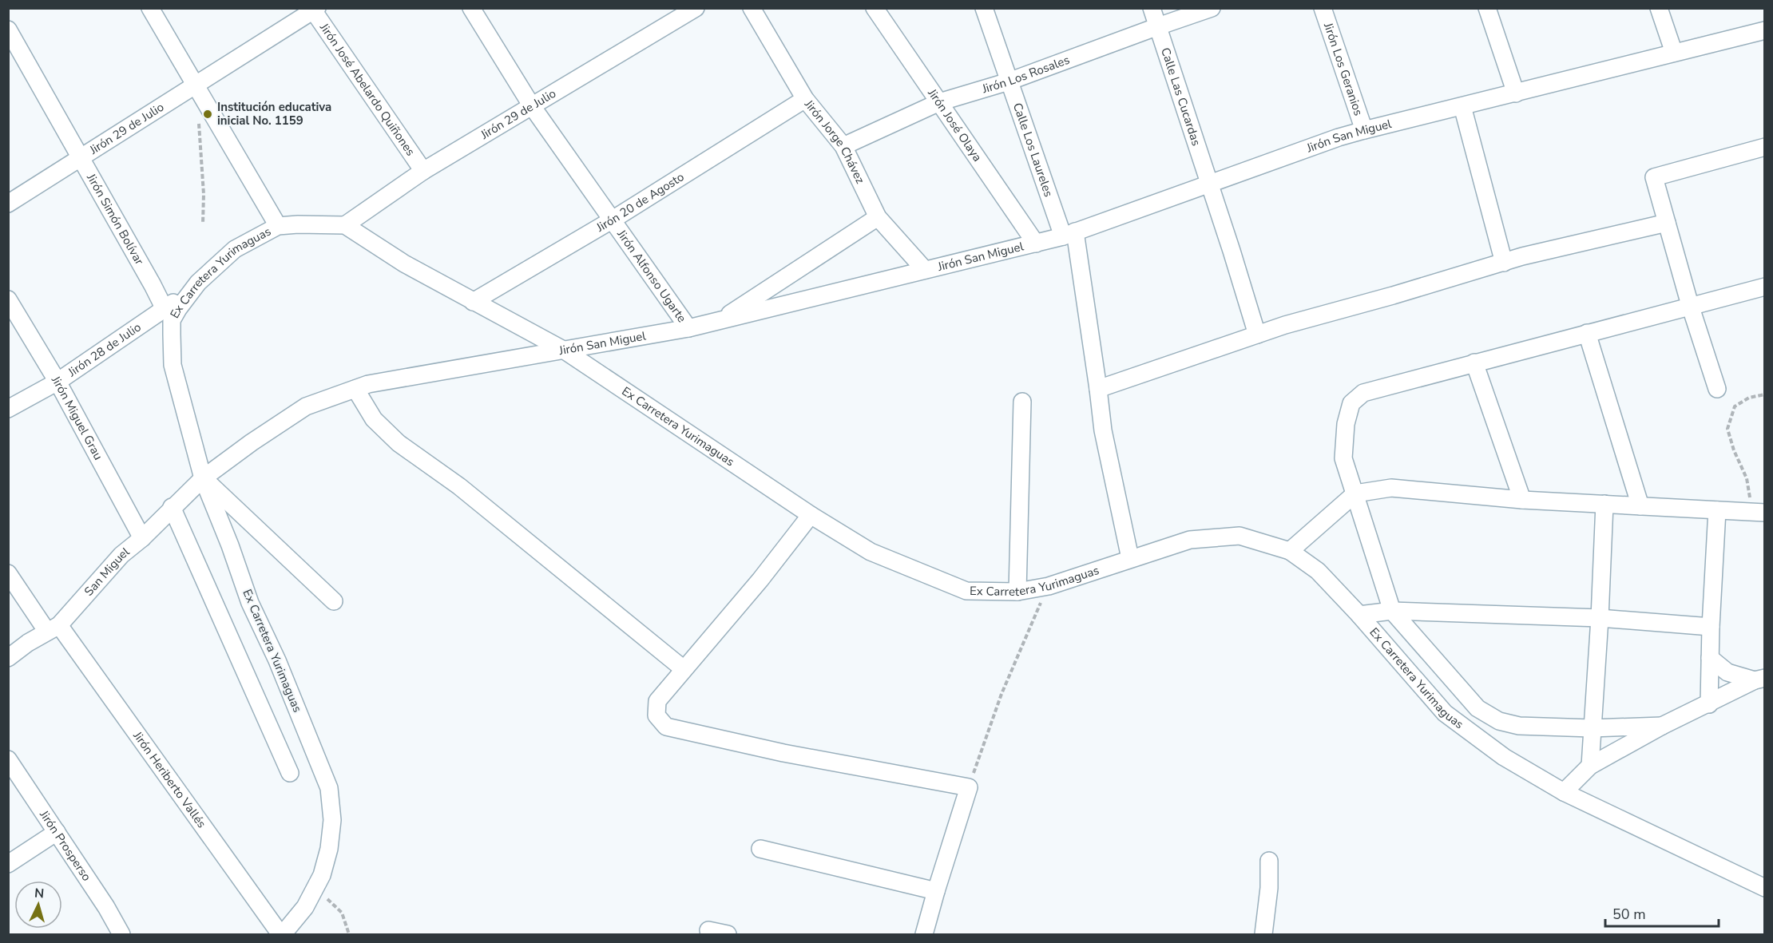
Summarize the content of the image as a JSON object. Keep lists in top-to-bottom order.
{
  "streets": {
    "street": [
      "Jirón Los Geranios",
      "Jirón Los Rosales",
      "Jirón José Abelardo Quiñones",
      "Calle Las Cucardas",
      "Jirón 29 de Julio",
      "Jirón José Olaya",
      "Jirón San Miguel",
      "Jirón Jorge Chávez",
      "Calle Los Laureles",
      "Jirón 20 de Agosto",
      "Jirón Simón Bolívar",
      "Ex Carretera Yurimaguas",
      "Jirón Alfonso Ugarte",
      "Jirón 28 de Julio",
      "Jirón Miguel Grau",
      "San Miguel",
      "Jirón Heriberto Vallés",
      "Jirón Prosperso"
    ]
  },
  "crossings": [
    ["Jirón Los Geranios", "Jirón San Miguel"],
    ["Jirón Los Rosales", "Calle Las Cucardas"],
    ["Jirón Los Rosales", "Jirón José Olaya"],
    ["Jirón Los Rosales", "Jirón Jorge Chávez"],
    ["Jirón Los Rosales", "Calle Los Laureles"],
    ["Jirón José Abelardo Quiñones", "Jirón 29 de Julio"],
    ["Calle Las Cucardas", "Jirón San Miguel"],
    ["Jirón 29 de Julio", "Jirón Simón Bolívar"],
    ["Jirón 29 de Julio", "Ex Carretera Yurimaguas"],
    ["Jirón 29 de Julio", "Jirón Alfonso Ugarte"],
    ["Jirón José Olaya", "Jirón San Miguel"],
    ["Jirón San Miguel", "Jirón Jorge Chávez"],
    ["Jirón San Miguel", "Calle Los Laureles"],
    ["Jirón San Miguel", "Ex Carretera Yurimaguas"],
    ["Jirón San Miguel", "Jirón Alfonso Ugarte"],
    ["Jirón San Miguel", "San Miguel"],
    ["Jirón Jorge Chávez", "Jirón 20 de Agosto"],
    ["Calle Los Laureles", "Ex Carretera Yurimaguas"],
    ["Jirón 20 de Agosto", "Ex Carretera Yurimaguas"],
    ["Jirón 20 de Agosto", "Jirón Alfonso Ugarte"],
    ["Jirón Simón Bolívar", "Jirón 28 de Julio"],
    ["Ex Carretera Yurimaguas", "Jirón 28 de Julio"],
    ["Ex Carretera Yurimaguas", "San Miguel"],
    ["Ex Carretera Yurimaguas", "Jirón Heriberto Vallés"],
    ["Jirón 28 de Julio", "Jirón Miguel Grau"],
    ["Jirón Miguel Grau", "San Miguel"],
    ["San Miguel", "Jirón Heriberto Vallés"]
  ],
  "places": ["Institución educativa inicial No. 1159"],
  "scale_bar": "50 m",
  "north": "top"
}
